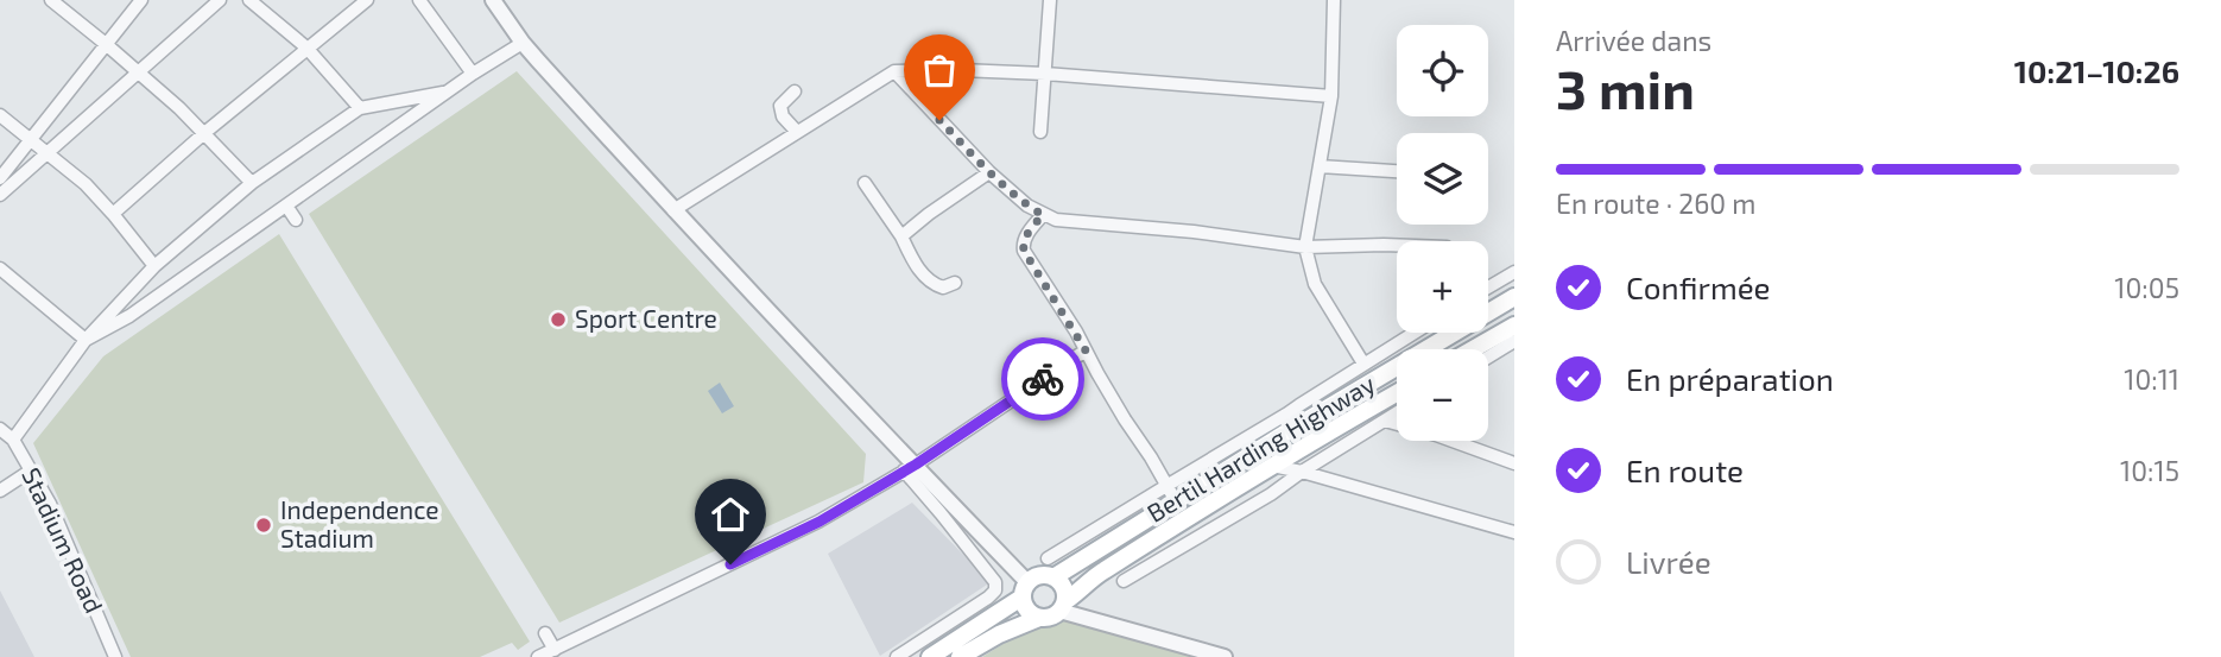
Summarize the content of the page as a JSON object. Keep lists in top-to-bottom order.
{
  "streets": {
    "main road": ["Bertil Harding Highway"],
    "street": ["Stadium Road"]
  },
  "places": ["Sport Centre", "Independence Stadium"],
  "page": {
    "heading": ["3 min", "Arrivée dans", "10:21–10:26"],
    "map_buttons": ["+", "−"],
    "bar": "En route · 260 m",
    "list": [
      ["Confirmée", "10:05"],
      ["En préparation", "10:11"],
      ["En route", "10:15"],
      "Livrée"
    ]
  }
}
